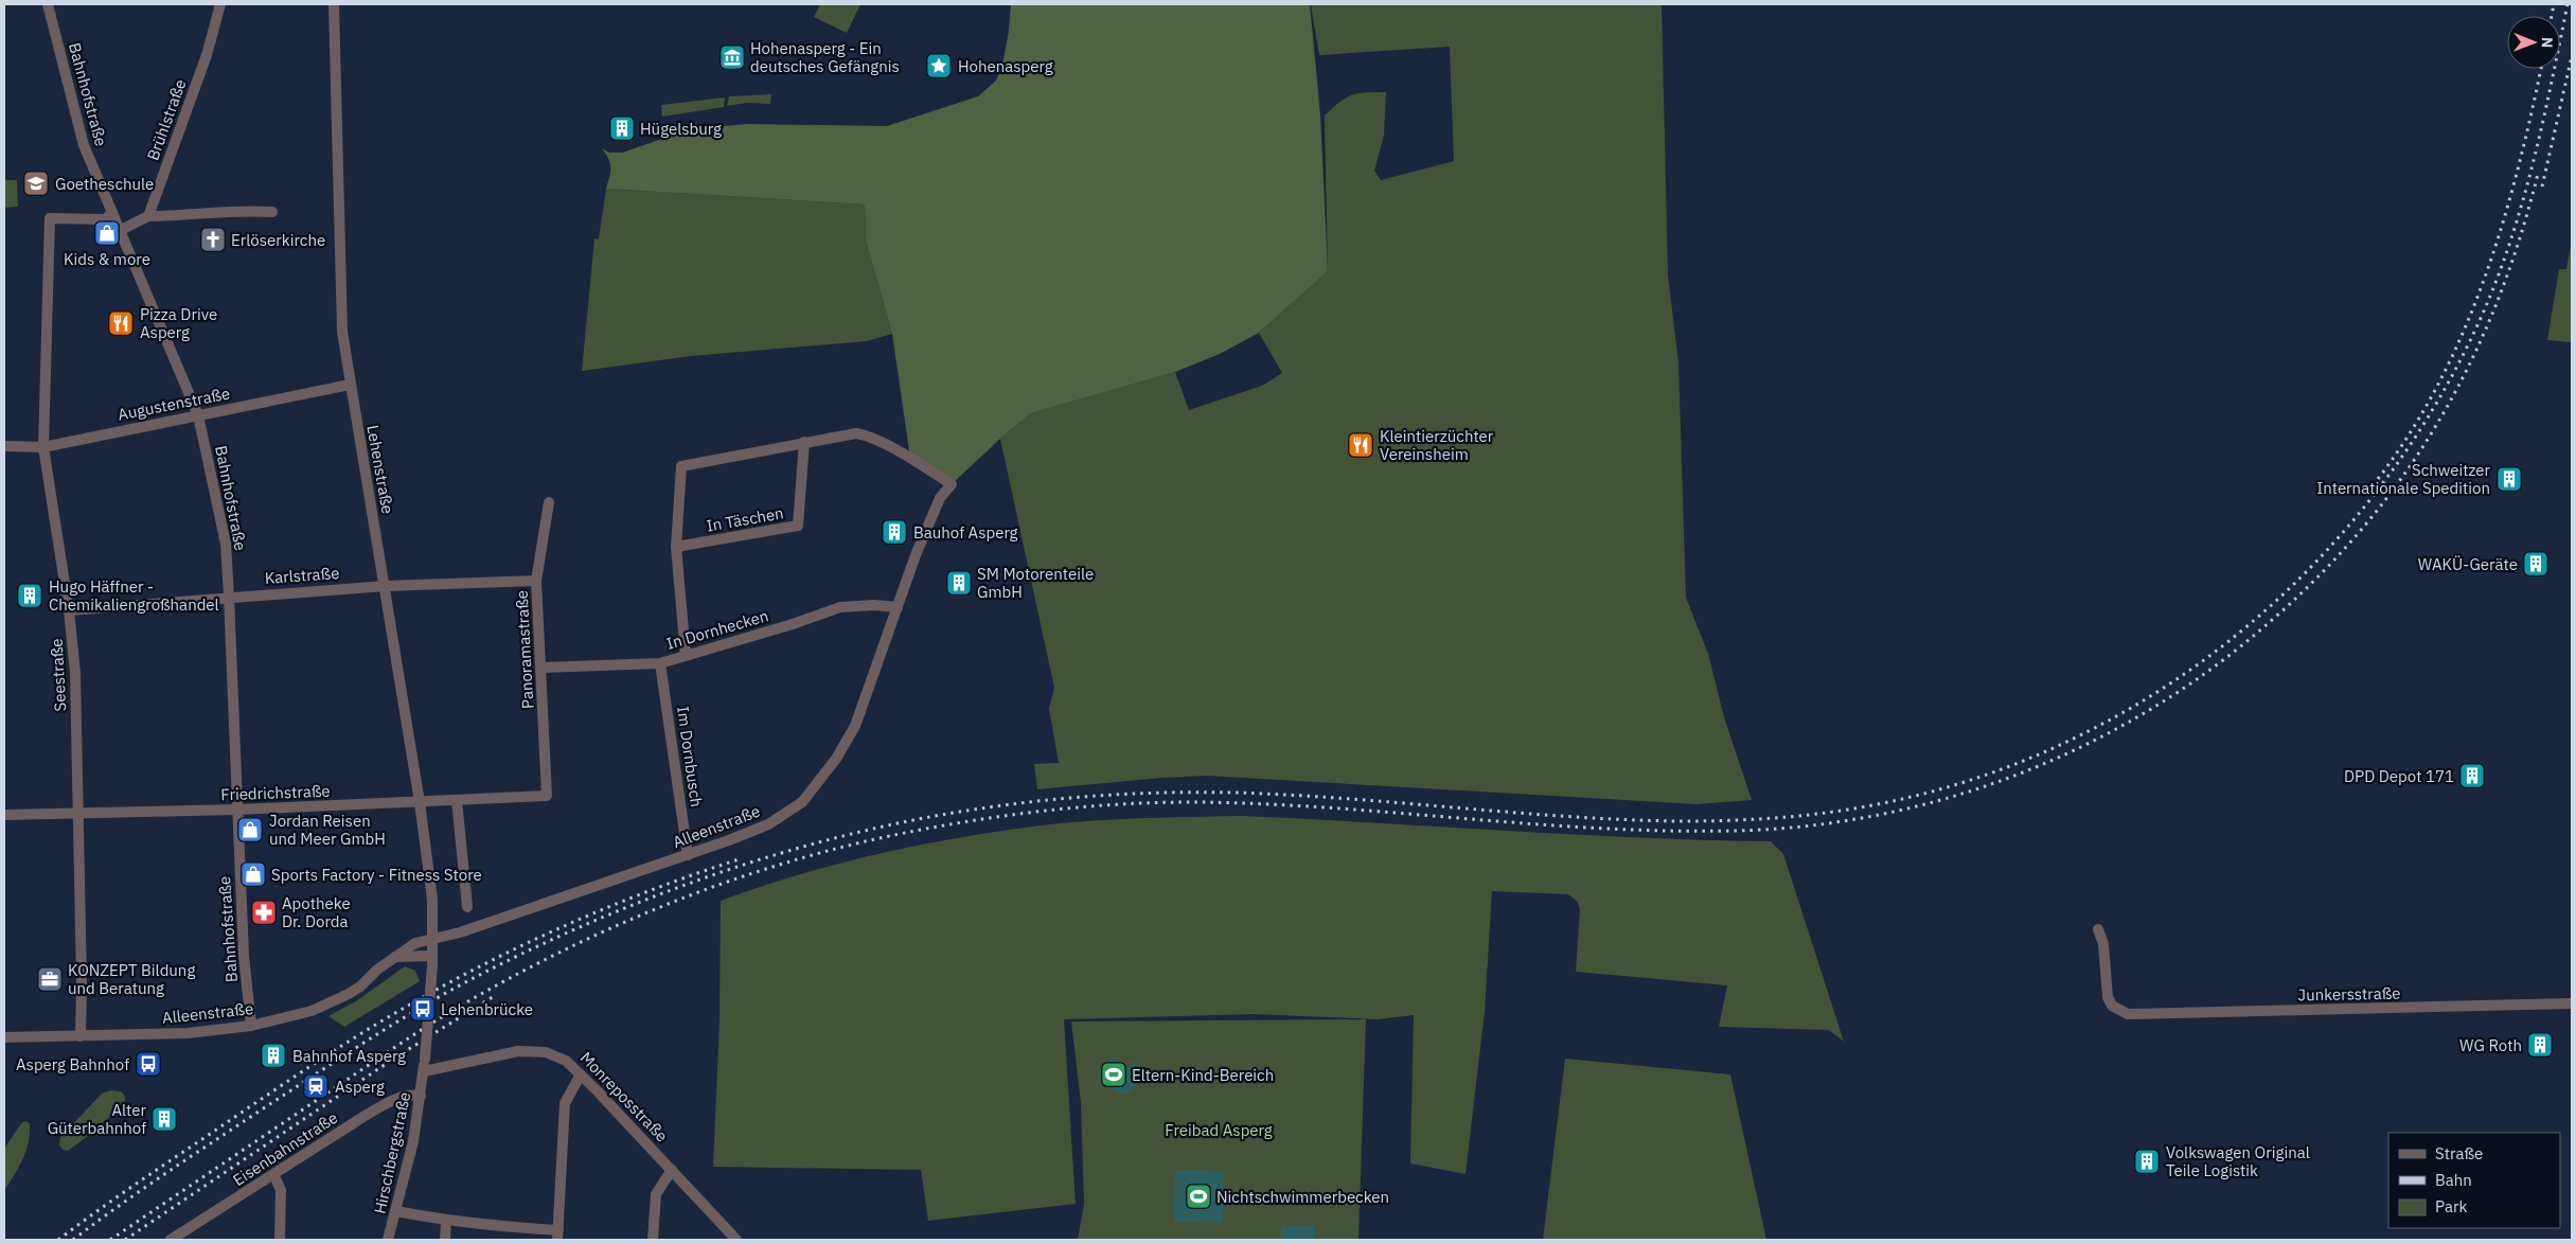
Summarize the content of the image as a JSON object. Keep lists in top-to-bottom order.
{
  "streets": {
    "street": [
      "Bahnhofstraße",
      "Brühlstraße",
      "Augustenstraße",
      "Lehenstraße",
      "In Täschen",
      "Karlstraße",
      "In Dornhecken",
      "Panoramastraße",
      "Seestraße",
      "Im Dornbusch",
      "Friedrichstraße",
      "Alleenstraße",
      "Junkersstraße",
      "Monreposstraße",
      "Eisenbahnstraße",
      "Hirschbergstraße"
    ]
  },
  "crossings": [
    ["Bahnhofstraße", "Augustenstraße"],
    ["Bahnhofstraße", "Karlstraße"],
    ["Bahnhofstraße", "Seestraße"],
    ["Bahnhofstraße", "Friedrichstraße"],
    ["Bahnhofstraße", "Alleenstraße"],
    ["Augustenstraße", "Lehenstraße"],
    ["Augustenstraße", "Seestraße"],
    ["Lehenstraße", "Karlstraße"],
    ["Lehenstraße", "Friedrichstraße"],
    ["Lehenstraße", "Alleenstraße"],
    ["In Täschen", "Alleenstraße"],
    ["Karlstraße", "Panoramastraße"],
    ["Karlstraße", "Seestraße"],
    ["In Dornhecken", "Panoramastraße"],
    ["In Dornhecken", "Im Dornbusch"],
    ["In Dornhecken", "Alleenstraße"],
    ["Panoramastraße", "Friedrichstraße"],
    ["Seestraße", "Friedrichstraße"],
    ["Seestraße", "Alleenstraße"],
    ["Im Dornbusch", "Alleenstraße"],
    ["Monreposstraße", "Hirschbergstraße"],
    ["Eisenbahnstraße", "Hirschbergstraße"]
  ],
  "parks": ["Freibad Asperg"],
  "places": {
    "museum": ["Hohenasperg - Ein deutsches Gefängnis"],
    "place": ["Hohenasperg"],
    "building": [
      "Hügelsburg",
      "Schweitzer Internationale Spedition",
      "Bauhof Asperg",
      "WAKÜ-Geräte",
      "SM Motorenteile GmbH",
      "Hugo Häffner - Chemikaliengroßhandel",
      "DPD Depot 171",
      "WG Roth",
      "Bahnhof Asperg",
      "Alter Güterbahnhof",
      "Volkswagen Original Teile Logistik"
    ],
    "school or university": ["Goetheschule"],
    "shop": ["Kids & more", "Jordan Reisen und Meer GmbH", "Sports Factory - Fitness Store"],
    "church": ["Erlöserkirche"],
    "restaurant": ["Pizza Drive Asperg", "Kleintierzüchter Vereinsheim"],
    "pharmacy": ["Apotheke Dr. Dorda"],
    "office": ["KONZEPT Bildung und Beratung"],
    "bus stop": ["Lehenbrücke", "Asperg Bahnhof"],
    "sports": ["Eltern-Kind-Bereich", "Nichtschwimmerbecken"],
    "station": ["Asperg"]
  },
  "legend": ["Straße", "Bahn", "Park"],
  "north": "right"
}
